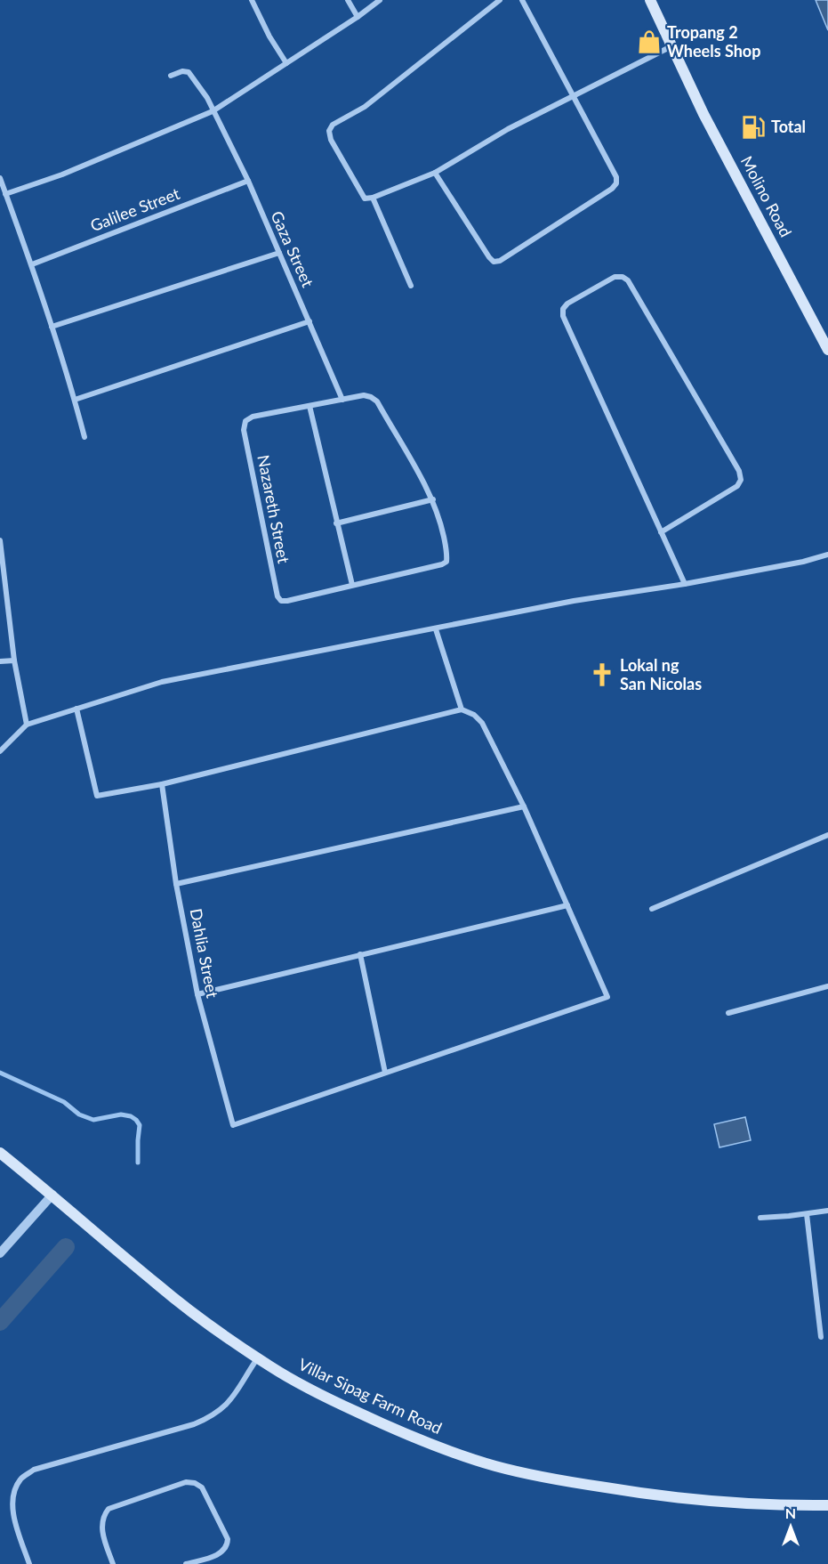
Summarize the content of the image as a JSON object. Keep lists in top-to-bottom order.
{
  "streets": {
    "main road": ["Molino Road", "Villar Sipag Farm Road"],
    "street": [
      "Galilee Street",
      "Gaza Street",
      "Nazareth Street",
      "Dahlia Street"
    ]
  },
  "crossings": [
    ["Galilee Street", "Gaza Street"]
  ],
  "places": {
    "shop": ["Tropang 2 Wheels Shop"],
    "fuel station": ["Total"],
    "church": ["Lokal ng San Nicolas"]
  },
  "north": "top"
}
